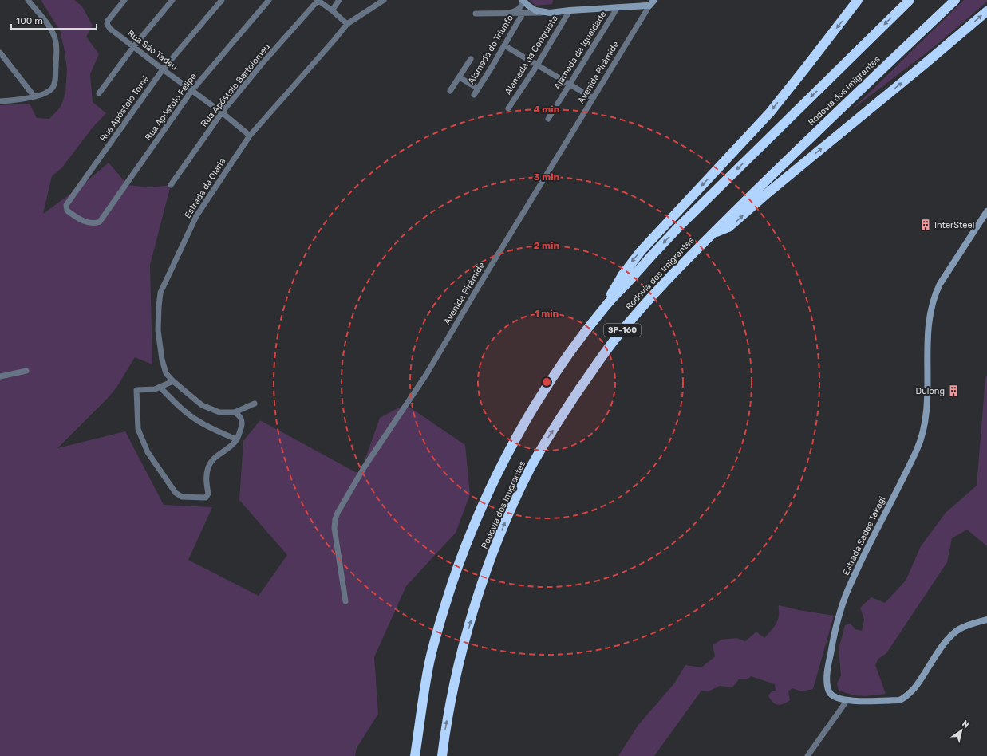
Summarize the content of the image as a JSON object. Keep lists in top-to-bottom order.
{
  "streets": {
    "highway": ["Rodovia dos Imigrantes", "SP-160"],
    "street": [
      "Alameda do Triunfo",
      "Rua São Tadeu",
      "Alameda da Igualdade",
      "Alameda da Conquista",
      "Avenida Pirâmide",
      "Rua Apóstolo Bartolomeu",
      "Rua Apóstolo Felipe",
      "Rua Apóstolo Tomé",
      "Estrada da Olaria",
      "Estrada Sadae Takagi"
    ]
  },
  "crossings": [
    ["Rua São Tadeu", "Rua Apóstolo Bartolomeu"],
    ["Rua São Tadeu", "Rua Apóstolo Felipe"],
    ["Rua São Tadeu", "Rua Apóstolo Tomé"],
    ["Rua São Tadeu", "Estrada da Olaria"],
    ["Rua Apóstolo Felipe", "Rua Apóstolo Tomé"]
  ],
  "places": {
    "building": ["InterSteel", "Dulong"]
  },
  "scale_bar": "100 m",
  "north": "top right",
  "rings": [
    "4 min",
    "3 min",
    "2 min",
    "1 min"
  ]
}
